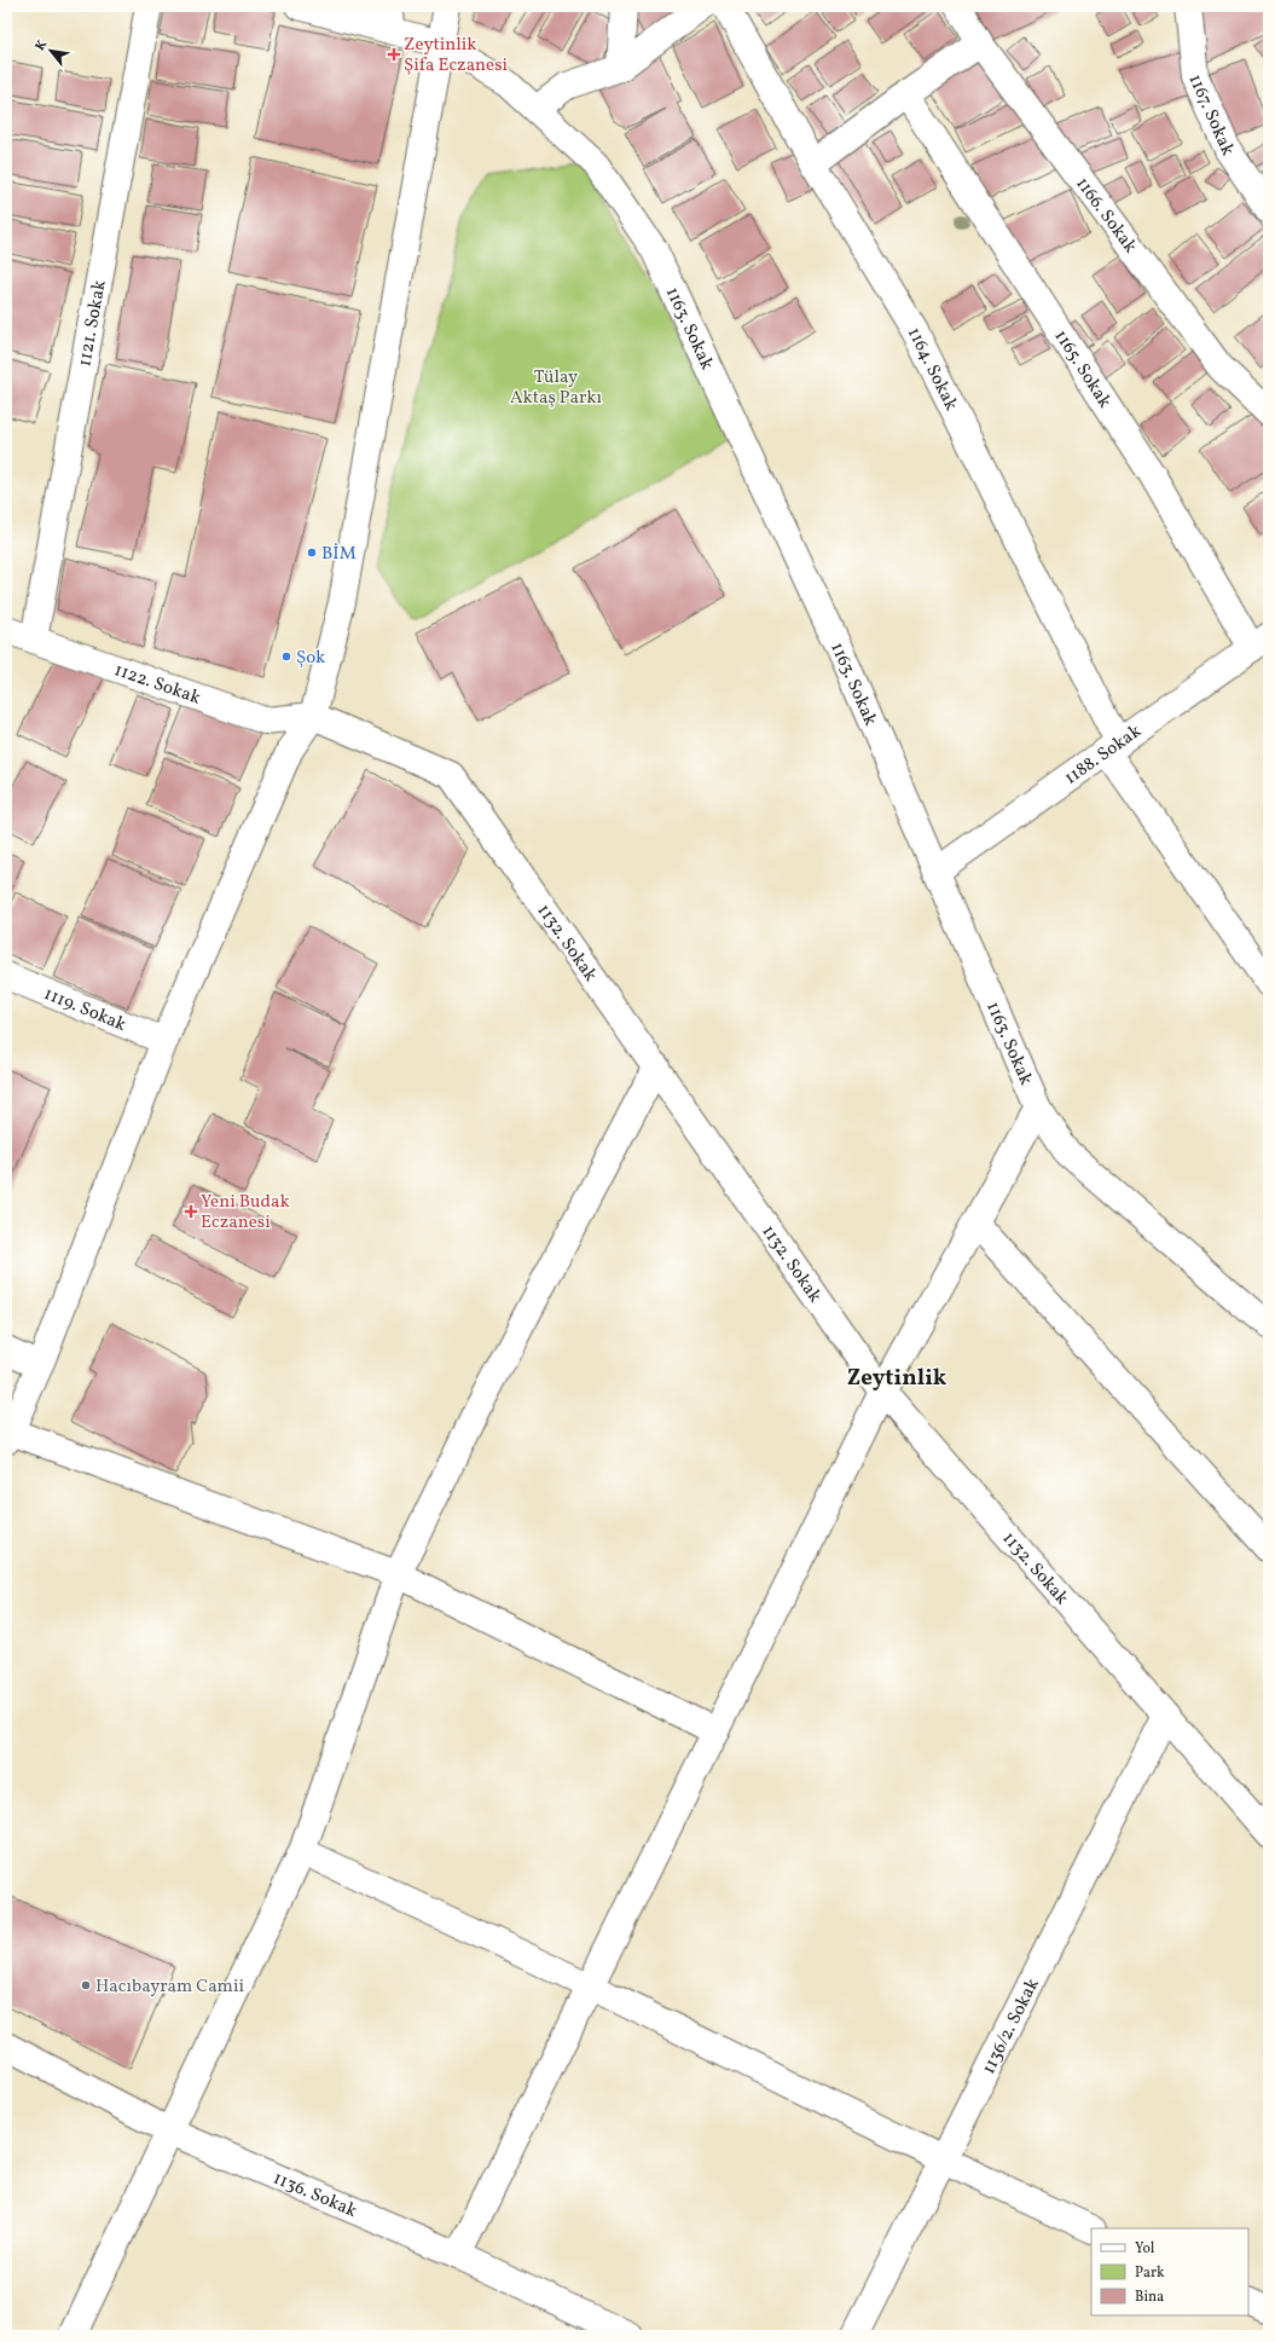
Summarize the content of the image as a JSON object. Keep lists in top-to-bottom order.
{
  "streets": {
    "street": [
      "1167. Sokak",
      "1166. Sokak",
      "1121. Sokak",
      "1163. Sokak",
      "1164. Sokak",
      "1165. Sokak",
      "1122. Sokak",
      "1188. Sokak",
      "1132. Sokak",
      "1119. Sokak",
      "1136/2. Sokak",
      "1136. Sokak"
    ]
  },
  "crossings": [
    ["1121. Sokak", "1122. Sokak"],
    ["1163. Sokak", "1188. Sokak"],
    ["1164. Sokak", "1188. Sokak"],
    ["1165. Sokak", "1188. Sokak"],
    ["1122. Sokak", "1132. Sokak"],
    ["1132. Sokak", "1136/2. Sokak"]
  ],
  "districts": ["Zeytinlik"],
  "parks": ["Tülay Aktaş Parkı"],
  "places": {
    "health": ["Zeytinlik Şifa Eczanesi", "Yeni Budak Eczanesi"],
    "other": ["BİM", "Şok", "Hacıbayram Camii"]
  },
  "legend": ["Yol", "Park", "Bina"],
  "north": "top left"
}
